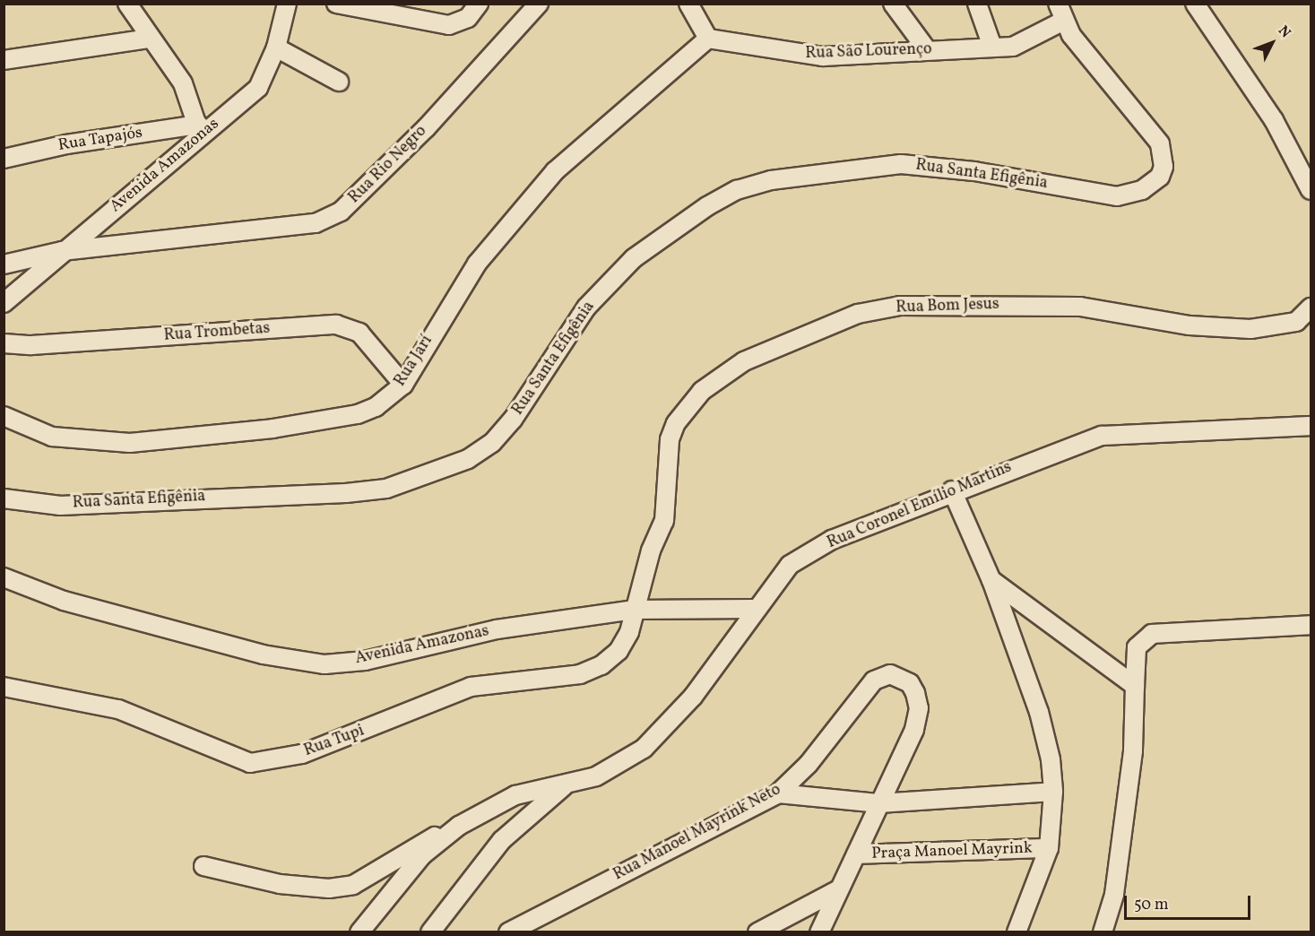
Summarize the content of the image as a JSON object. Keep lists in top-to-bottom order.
{
  "streets": {
    "street": [
      "Rua São Lourenço",
      "Rua Tapajós",
      "Rua Rio Negro",
      "Avenida Amazonas",
      "Rua Santa Efigênia",
      "Rua Bom Jesus",
      "Rua Trombetas",
      "Rua Jarí",
      "Rua Coronel Emílio Martins",
      "Rua Tupi",
      "Rua Manoel Mayrink Neto",
      "Praça Manoel Mayrink"
    ]
  },
  "crossings": [
    ["Rua São Lourenço", "Rua Santa Efigênia"],
    ["Rua São Lourenço", "Rua Jarí"],
    ["Rua Tapajós", "Avenida Amazonas"],
    ["Rua Rio Negro", "Avenida Amazonas"],
    ["Avenida Amazonas", "Rua Bom Jesus"],
    ["Avenida Amazonas", "Rua Coronel Emílio Martins"],
    ["Avenida Amazonas", "Rua Tupi"],
    ["Rua Bom Jesus", "Rua Tupi"],
    ["Rua Trombetas", "Rua Jarí"],
    ["Rua Manoel Mayrink Neto", "Praça Manoel Mayrink"]
  ],
  "scale_bar": "50 m",
  "north": "top right"
}
